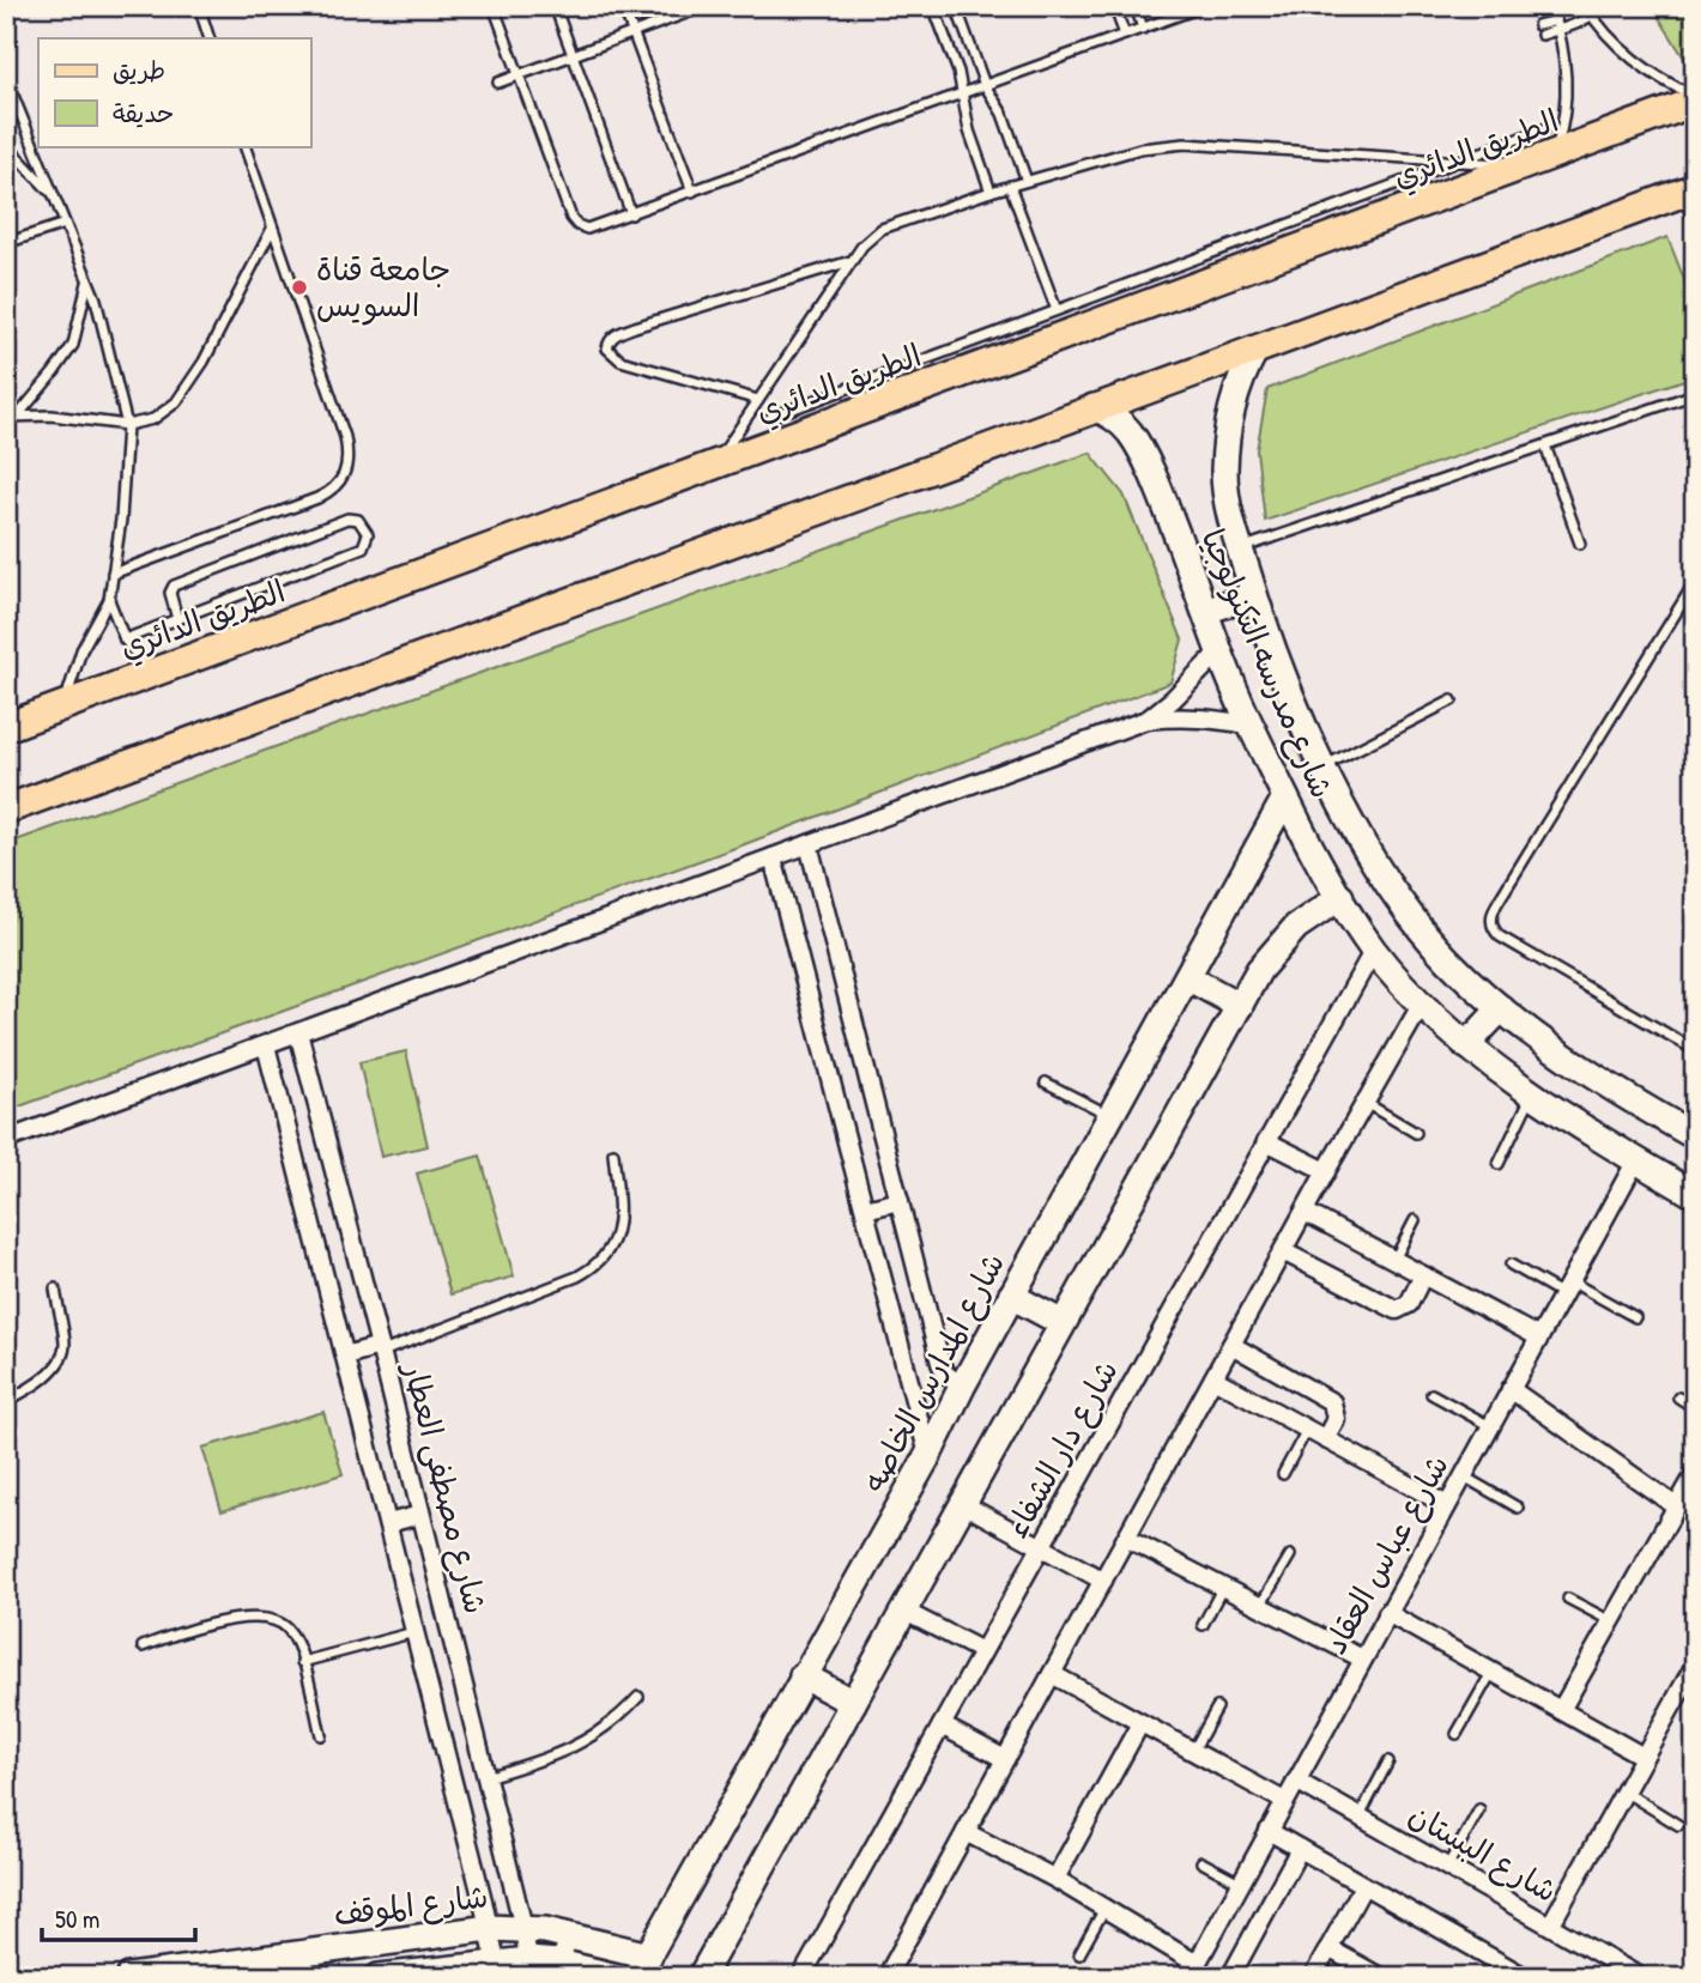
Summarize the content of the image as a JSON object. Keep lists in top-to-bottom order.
{
  "streets": {
    "main road": ["الطريق الدائري"],
    "street": [
      "شارع مدرسه التكنولوجيا",
      "شارع المدارس الخاصه",
      "شارع دار الشفاء",
      "شارع مصطفى العطار",
      "شارع عباس العقاد",
      "شارع البستان",
      "شارع الموقف"
    ]
  },
  "crossings": [
    ["شارع مدرسه التكنولوجيا", "شارع المدارس الخاصه"],
    ["شارع مدرسه التكنولوجيا", "شارع دار الشفاء"],
    ["شارع مدرسه التكنولوجيا", "شارع عباس العقاد"],
    ["شارع المدارس الخاصه", "شارع الموقف"],
    ["شارع مصطفى العطار", "شارع الموقف"],
    ["شارع عباس العقاد", "شارع البستان"]
  ],
  "places": ["جامعة قناة السويس"],
  "legend": ["طريق", "حديقة"],
  "scale_bar": "50 m"
}
